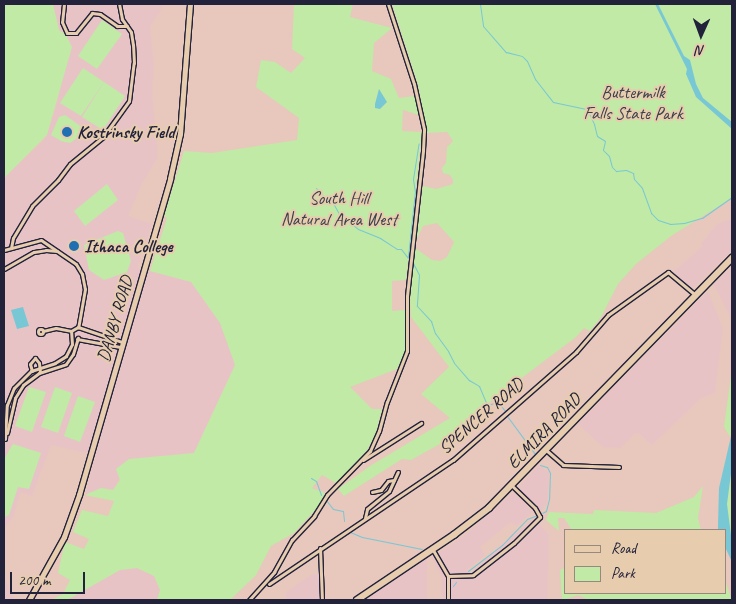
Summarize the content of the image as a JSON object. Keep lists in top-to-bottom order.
{
  "streets": {
    "highway": ["ELMIRA ROAD"],
    "main road": ["DANBY ROAD"],
    "street": ["SPENCER ROAD"]
  },
  "crossings": [
    ["SPENCER ROAD", "ELMIRA ROAD"]
  ],
  "parks": ["Buttermilk Falls State Park", "South Hill Natural Area West"],
  "places": ["Kostrinsky Field", "Ithaca College"],
  "legend": ["Road", "Park"],
  "scale_bar": "200 m",
  "north": "bottom"
}
